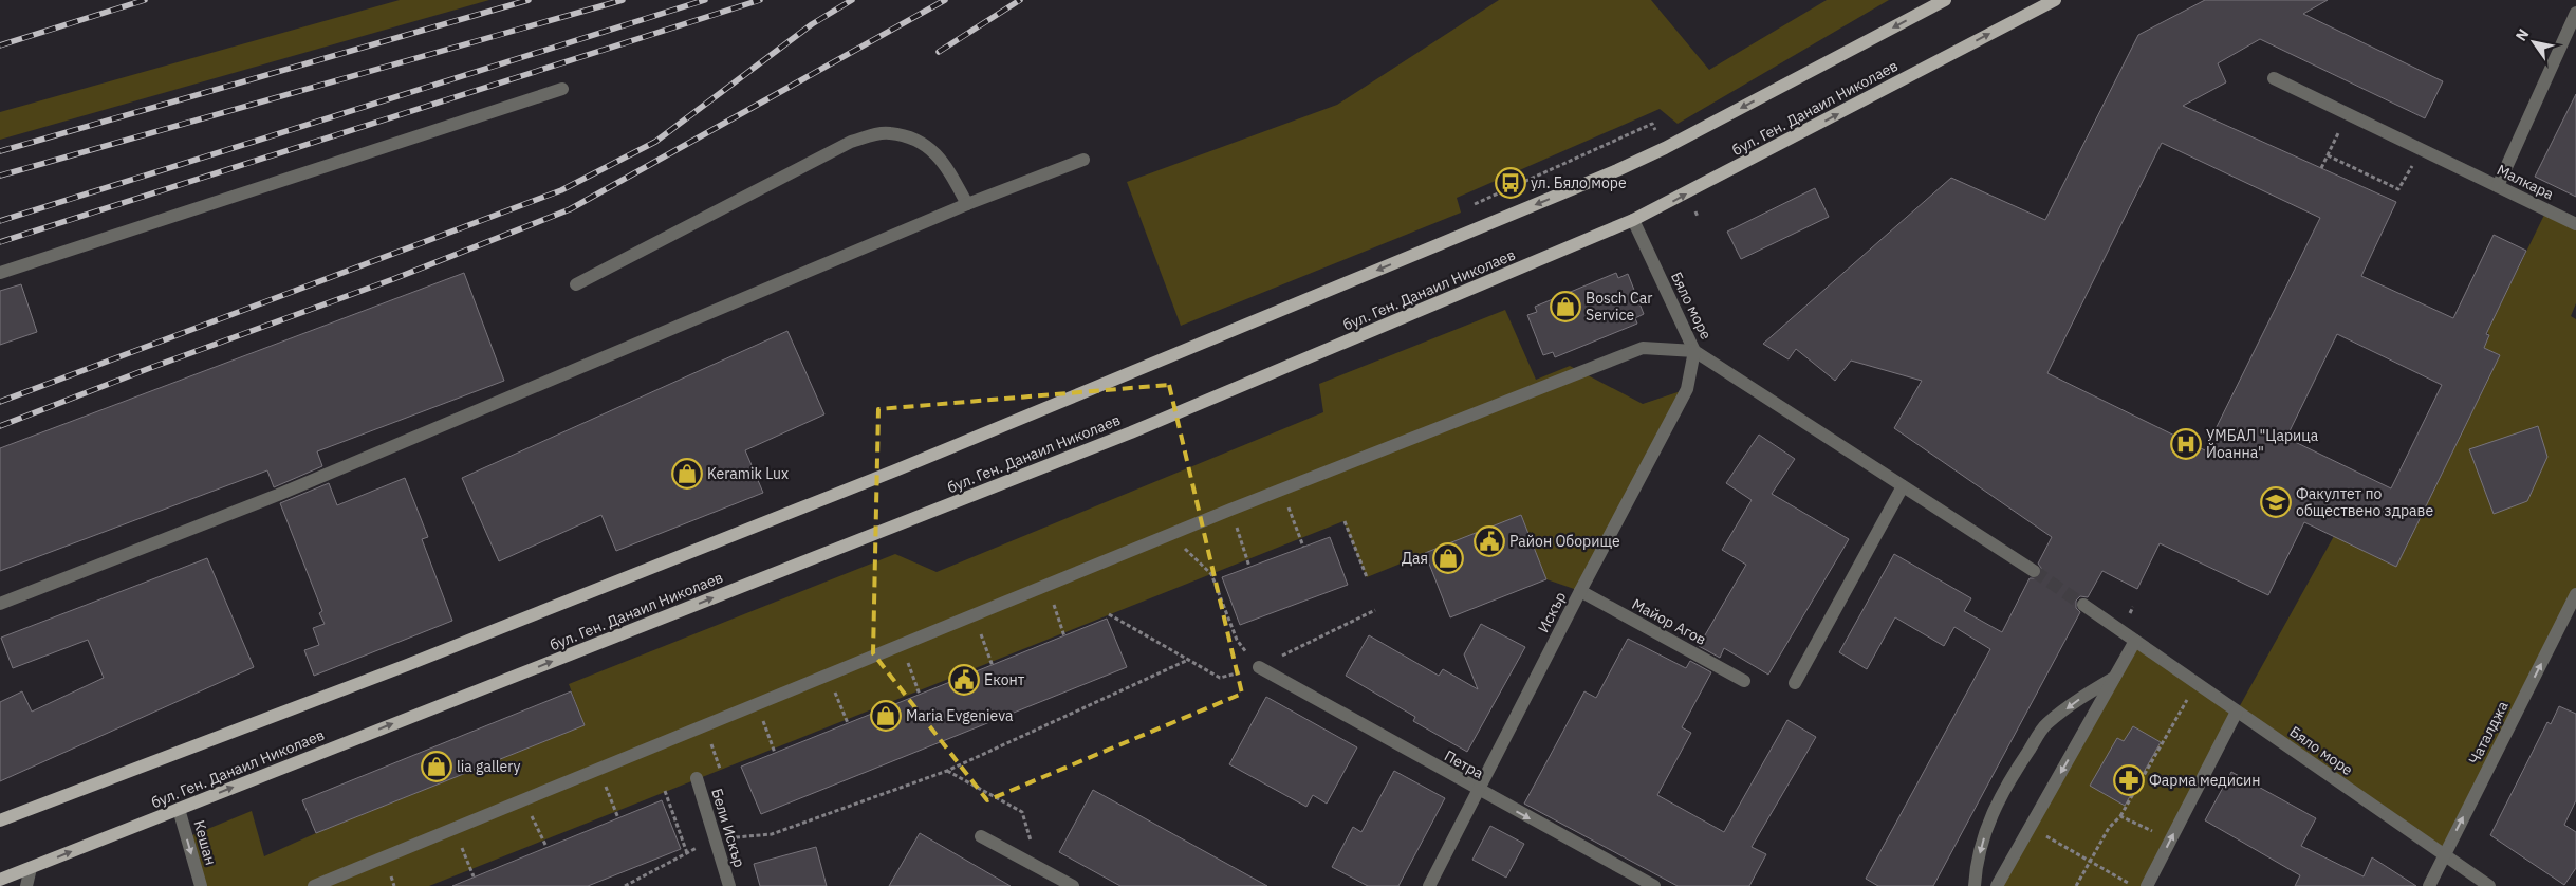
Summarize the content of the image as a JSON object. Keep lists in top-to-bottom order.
{
  "streets": {
    "main road": ["бул. Ген. Данаил Николаев"],
    "street": [
      "Малкара",
      "Бяло море",
      "Искър",
      "Майор Агов",
      "Чаталджа",
      "Петра",
      "Бели Искър",
      "Кешан"
    ]
  },
  "crossings": [
    ["бул. Ген. Данаил Николаев", "Бяло море"],
    ["бул. Ген. Данаил Николаев", "Кешан"],
    ["Бяло море", "Искър"],
    ["Бяло море", "Чаталджа"],
    ["Искър", "Майор Агов"],
    ["Искър", "Петра"]
  ],
  "one_way": ["Чаталджа", "Петра", "Кешан"],
  "places": {
    "bus stop": ["ул. Бяло море"],
    "shop": [
      "Bosch Car Service",
      "Keramik Lux",
      "Дая",
      "Maria Evgenieva",
      "lia gallery"
    ],
    "hospital": ["УМБАЛ \"Царица Йоанна\""],
    "school or university": ["Факултет по обществено здраве"],
    "public building": ["Район Оборище", "Еконт"],
    "pharmacy": ["Фарма медисин"]
  },
  "north": "top left"
}
